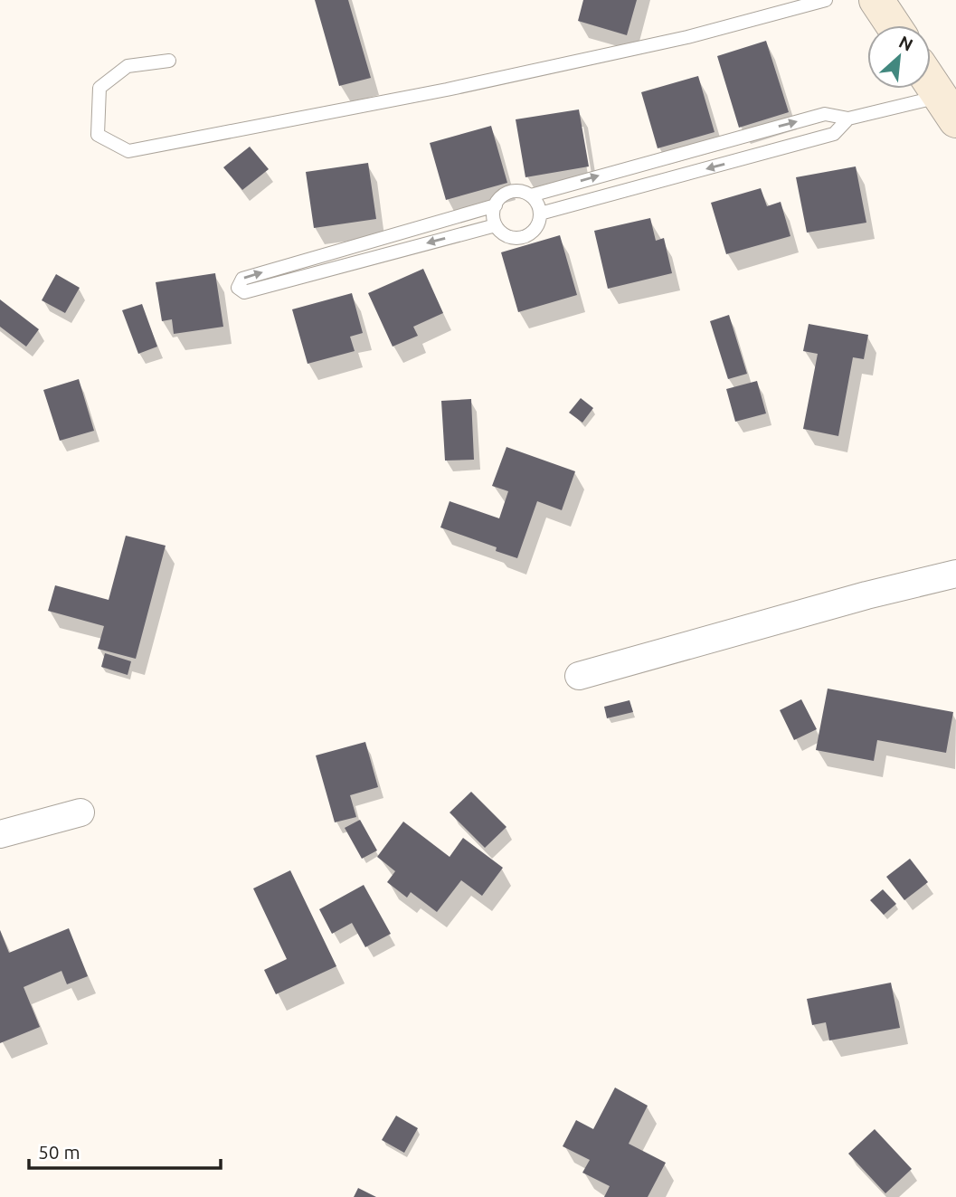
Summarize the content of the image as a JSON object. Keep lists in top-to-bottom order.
{
  "scale_bar": "50 m",
  "north": "top right"
}
